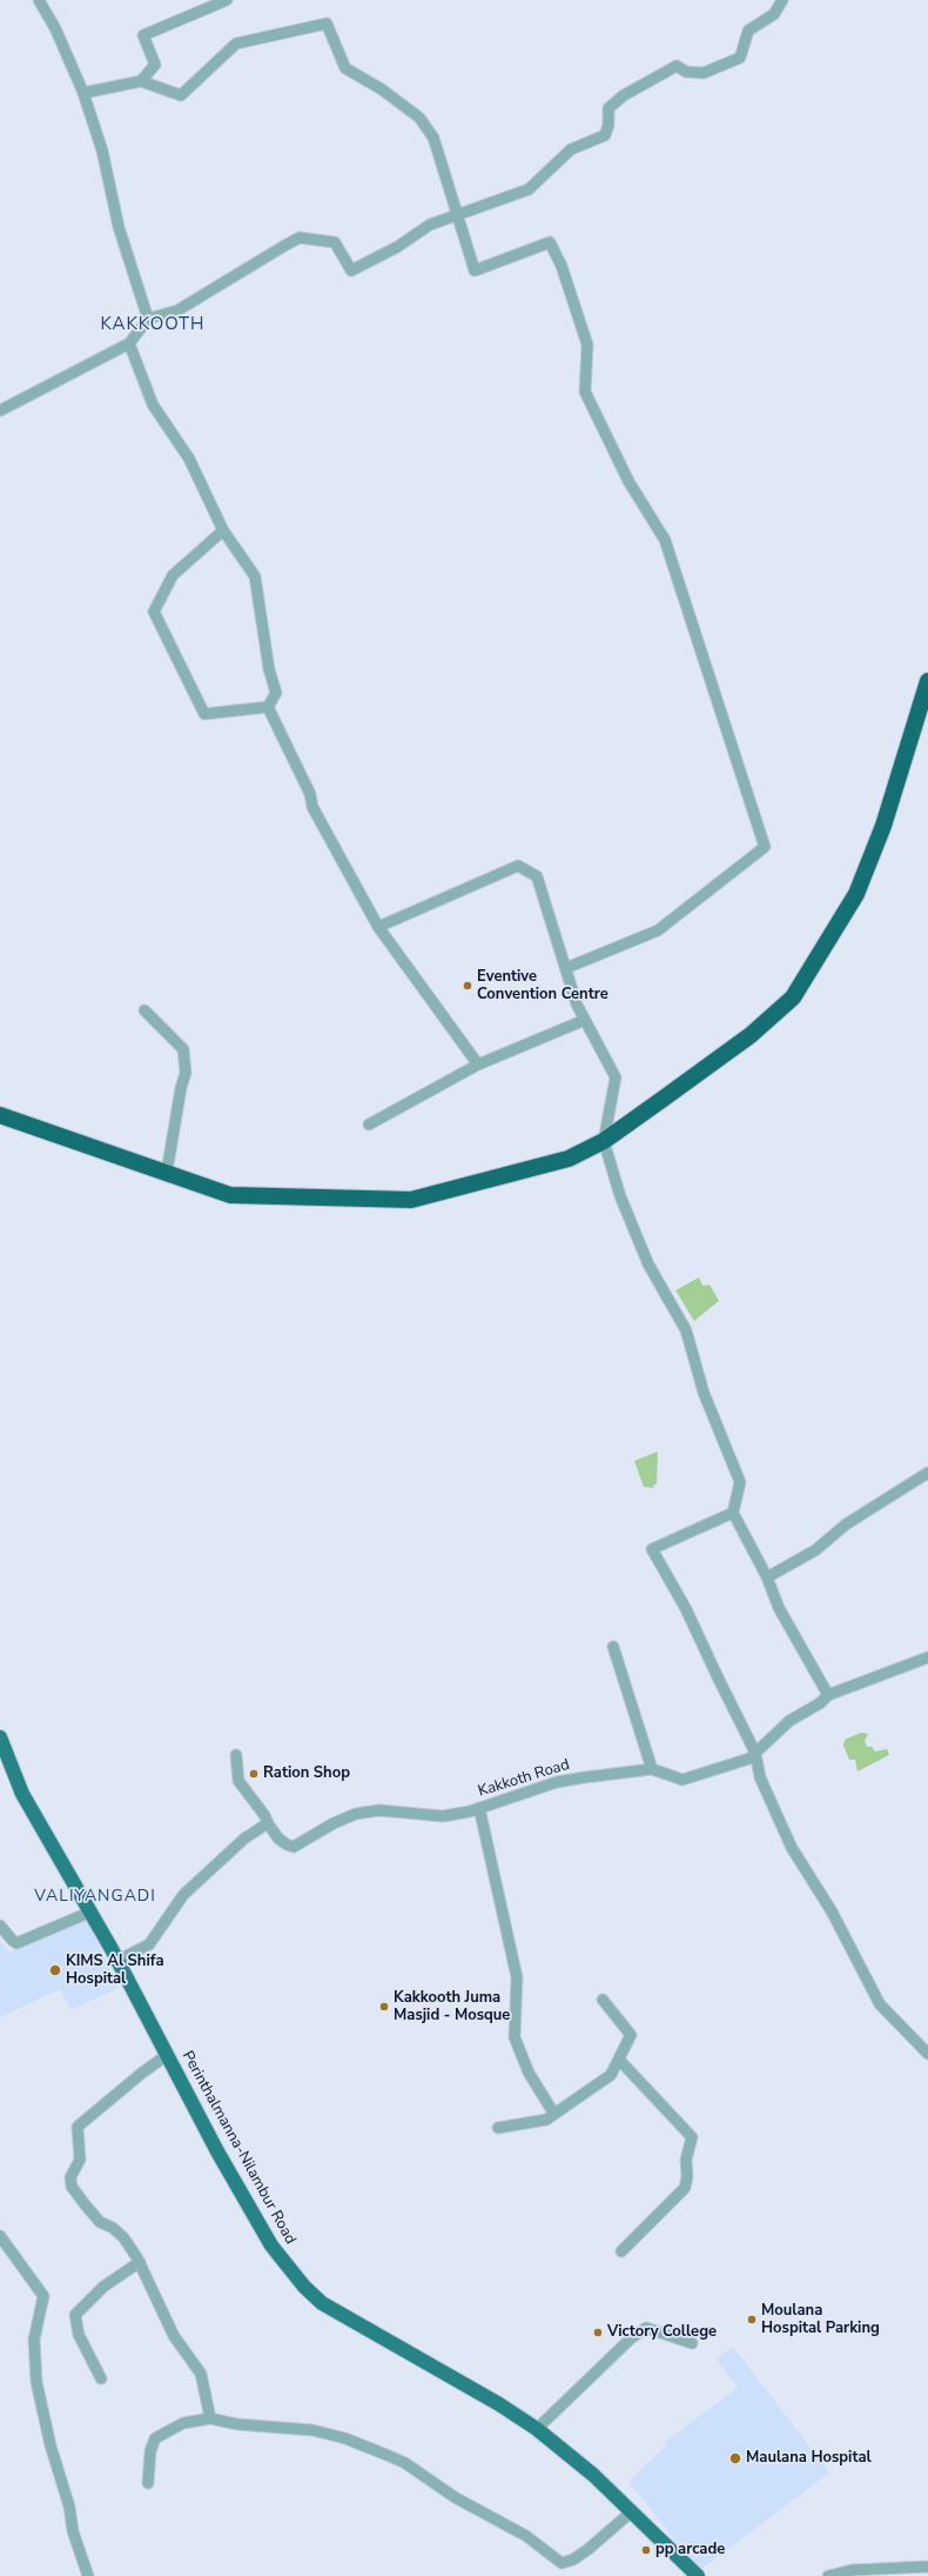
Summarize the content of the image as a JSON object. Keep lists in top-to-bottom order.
{
  "streets": {
    "main road": ["Perinthalmanna-Nilambur Road"],
    "street": ["Kakkoth Road"]
  },
  "districts": ["KAKKOOTH", "VALIYANGADI"],
  "places": [
    "Eventive Convention Centre",
    "Ration Shop",
    "KIMS Al Shifa Hospital",
    "Kakkooth Juma Masjid - Mosque",
    "Moulana Hospital Parking",
    "Victory College",
    "Maulana Hospital",
    "pp arcade"
  ]
}
